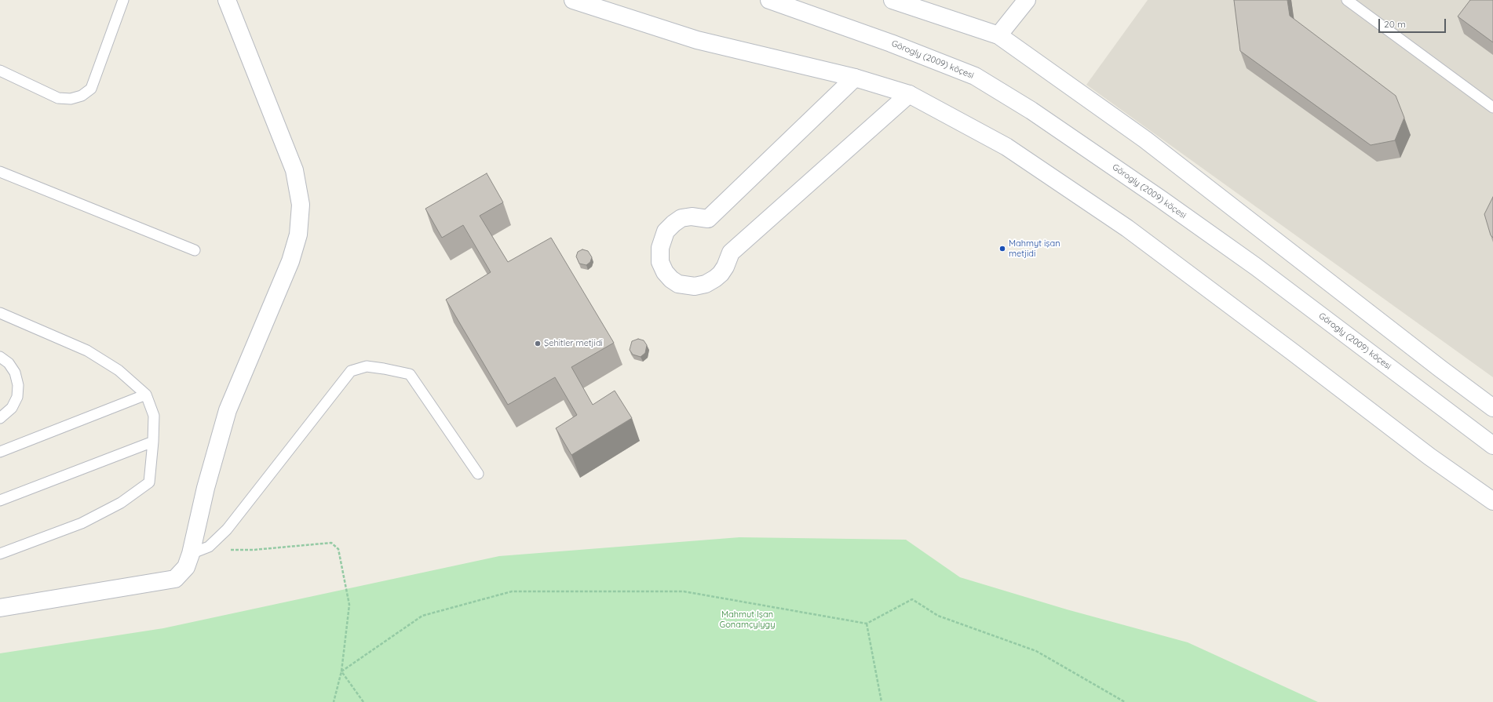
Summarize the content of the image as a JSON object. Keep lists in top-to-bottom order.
{
  "streets": {
    "main road": ["Görogly (2009) köçesi"]
  },
  "parks": ["Mahmut Işan Gonamçylygy"],
  "places": ["Mahmyt işan metjidi", "Şehitler metjidi"],
  "scale_bar": "20 m"
}
